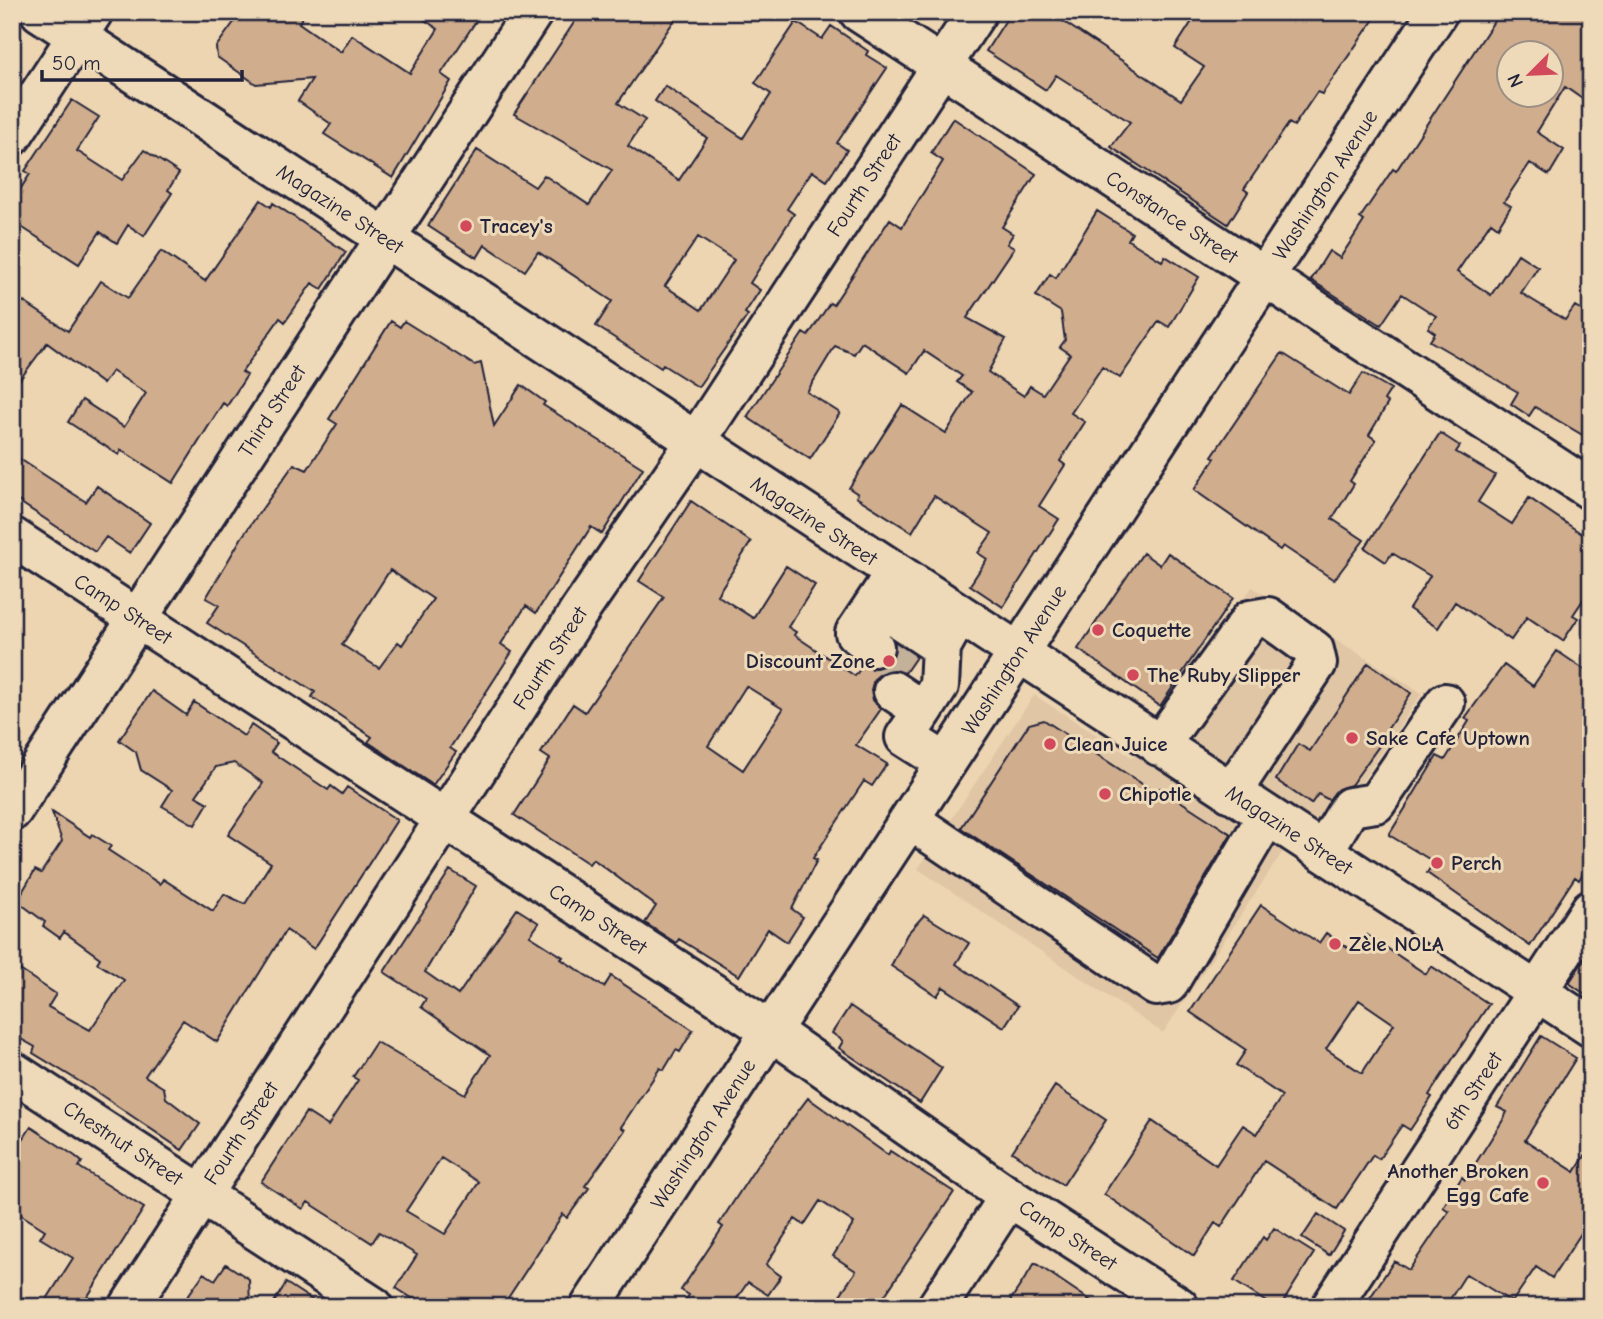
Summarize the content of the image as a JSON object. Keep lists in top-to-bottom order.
{
  "streets": {
    "street": [
      "Fourth Street",
      "Washington Avenue",
      "Magazine Street",
      "Constance Street",
      "Third Street",
      "Camp Street",
      "6th Street",
      "Chestnut Street"
    ]
  },
  "crossings": [
    ["Fourth Street", "Magazine Street"],
    ["Fourth Street", "Constance Street"],
    ["Fourth Street", "Camp Street"],
    ["Fourth Street", "Chestnut Street"],
    ["Washington Avenue", "Magazine Street"],
    ["Washington Avenue", "Constance Street"],
    ["Washington Avenue", "Camp Street"],
    ["Magazine Street", "Third Street"],
    ["Magazine Street", "6th Street"],
    ["Third Street", "Camp Street"]
  ],
  "places": [
    "Tracey's",
    "Coquette",
    "Discount Zone",
    "The Ruby Slipper",
    "Sake Cafe Uptown",
    "Clean Juice",
    "Chipotle",
    "Perch",
    "Zèle NOLA",
    "Another Broken Egg Cafe"
  ],
  "scale_bar": "50 m",
  "north": "bottom left"
}
